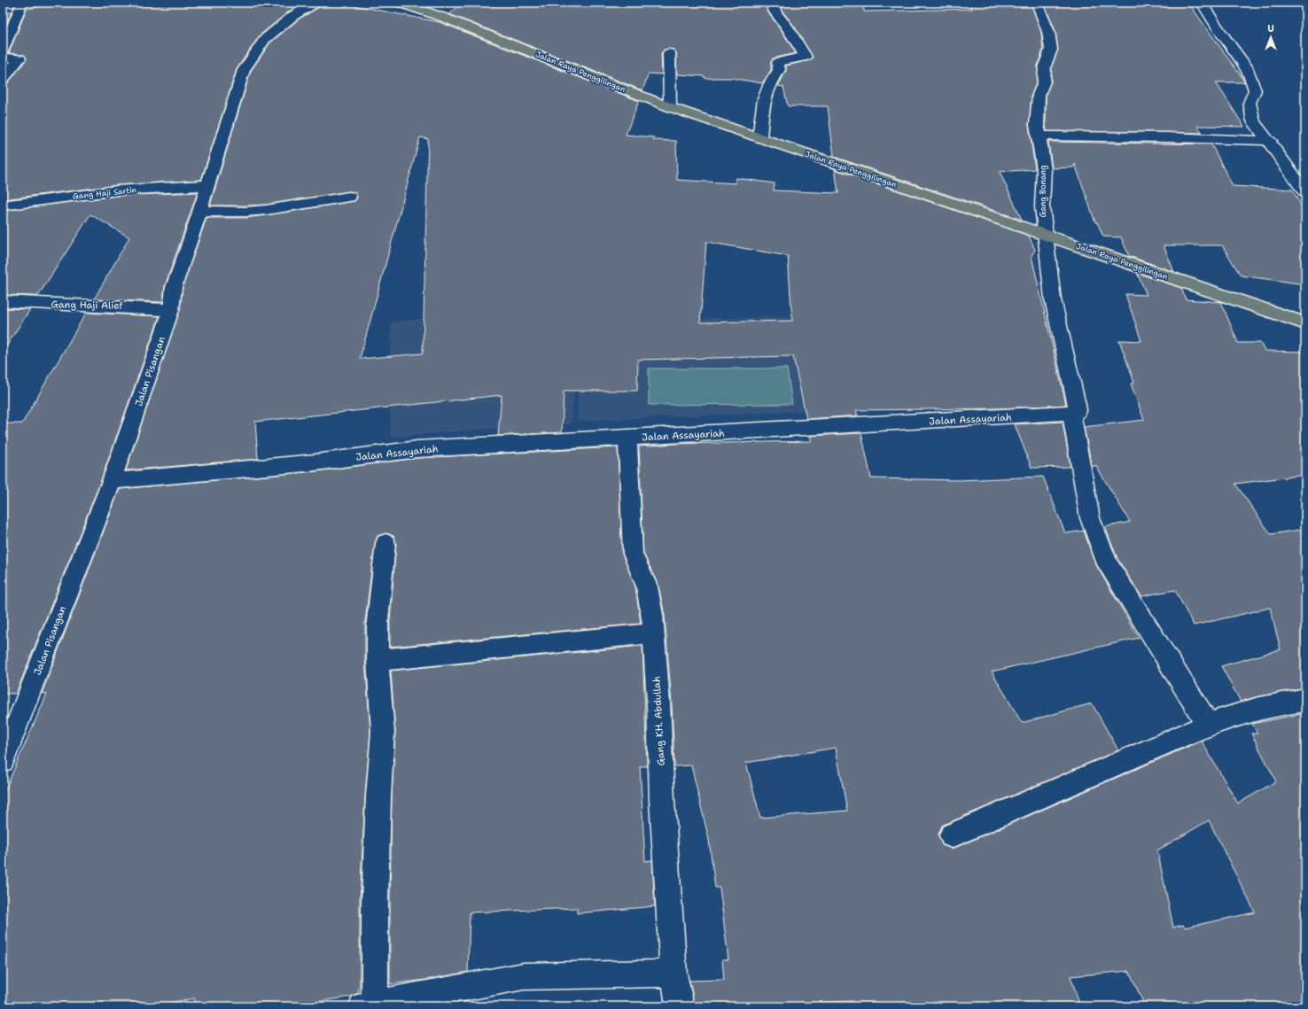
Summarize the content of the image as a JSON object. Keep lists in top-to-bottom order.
{
  "streets": {
    "main road": ["Jalan Raya Penggilingan"],
    "street": [
      "Gang Bonang",
      "Gang Haji Sartin",
      "Gang Haji Alief",
      "Jalan Pisangan",
      "Jalan Assayariah",
      "Gang KH. Abdullah"
    ]
  },
  "crossings": [
    ["Jalan Raya Penggilingan", "Gang Bonang"],
    ["Gang Haji Sartin", "Jalan Pisangan"],
    ["Gang Haji Alief", "Jalan Pisangan"],
    ["Jalan Pisangan", "Jalan Assayariah"],
    ["Jalan Assayariah", "Gang KH. Abdullah"]
  ],
  "north": "top"
}
